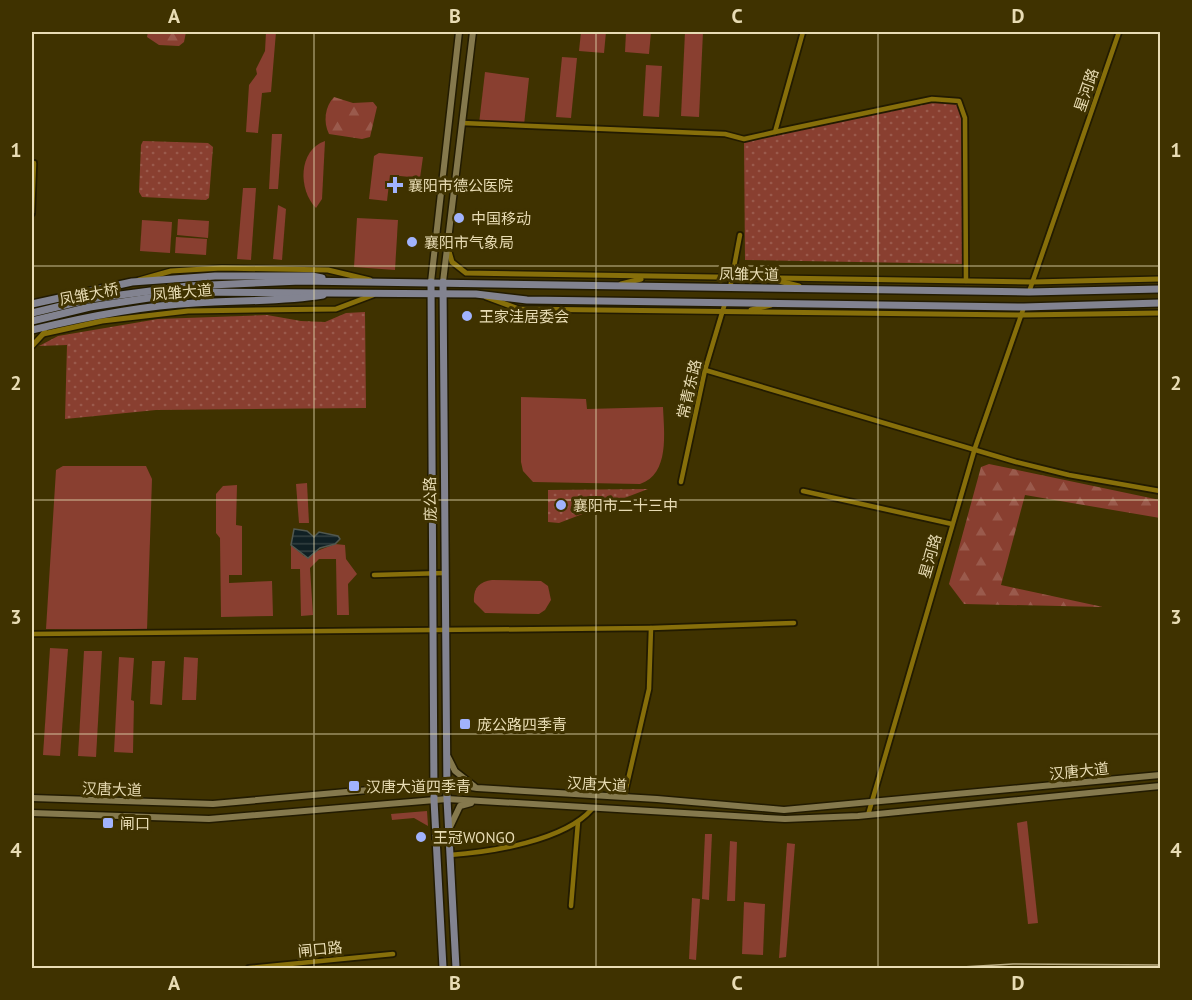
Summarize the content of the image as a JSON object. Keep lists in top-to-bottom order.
{
  "streets": {
    "main road": [
      "凤雏大道",
      "凤雏大桥",
      "庞公路",
      "汉唐大道"
    ],
    "street": ["星河路", "常青东路", "闸口路"]
  },
  "crossings": [
    ["星河路", "凤雏大道"],
    ["星河路", "汉唐大道"],
    ["凤雏大道", "凤雏大桥"],
    ["凤雏大道", "常青东路"],
    ["凤雏大道", "庞公路"],
    ["庞公路", "汉唐大道"]
  ],
  "places": {
    "health": ["襄阳市德公医院"],
    "other": [
      "中国移动",
      "襄阳市气象局",
      "王家洼居委会",
      "襄阳市二十三中",
      "王冠WONGO"
    ],
    "transit": ["庞公路四季青", "汉唐大道四季青", "闸口"]
  },
  "grid": {
    "columns": [
      "A",
      "B",
      "C",
      "D"
    ],
    "rows": [
      "1",
      "2",
      "3",
      "4"
    ]
  }
}
